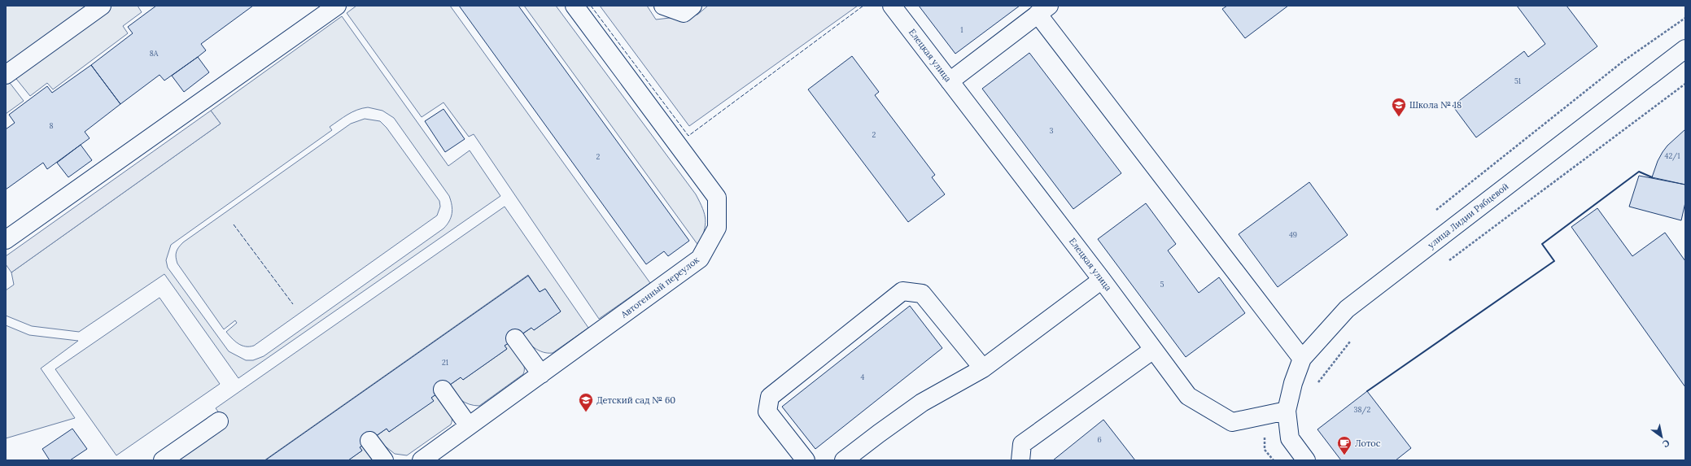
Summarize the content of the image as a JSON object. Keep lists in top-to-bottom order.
{
  "streets": {
    "street": ["Елецкая улица", "улица Лидии Рябцевой", "Автогенный переулок"]
  },
  "crossings": [
    ["Елецкая улица", "улица Лидии Рябцевой"]
  ],
  "places": {
    "school or university": ["Школа № 18", "Детский сад № 60"],
    "cafe": ["Лотос"]
  },
  "house_numbers": [
    "1",
    "8А",
    "51",
    "8",
    "3",
    "2",
    "42/1",
    "2",
    "49",
    "5",
    "21",
    "4",
    "38/2",
    "6"
  ],
  "north": "bottom right"
}
